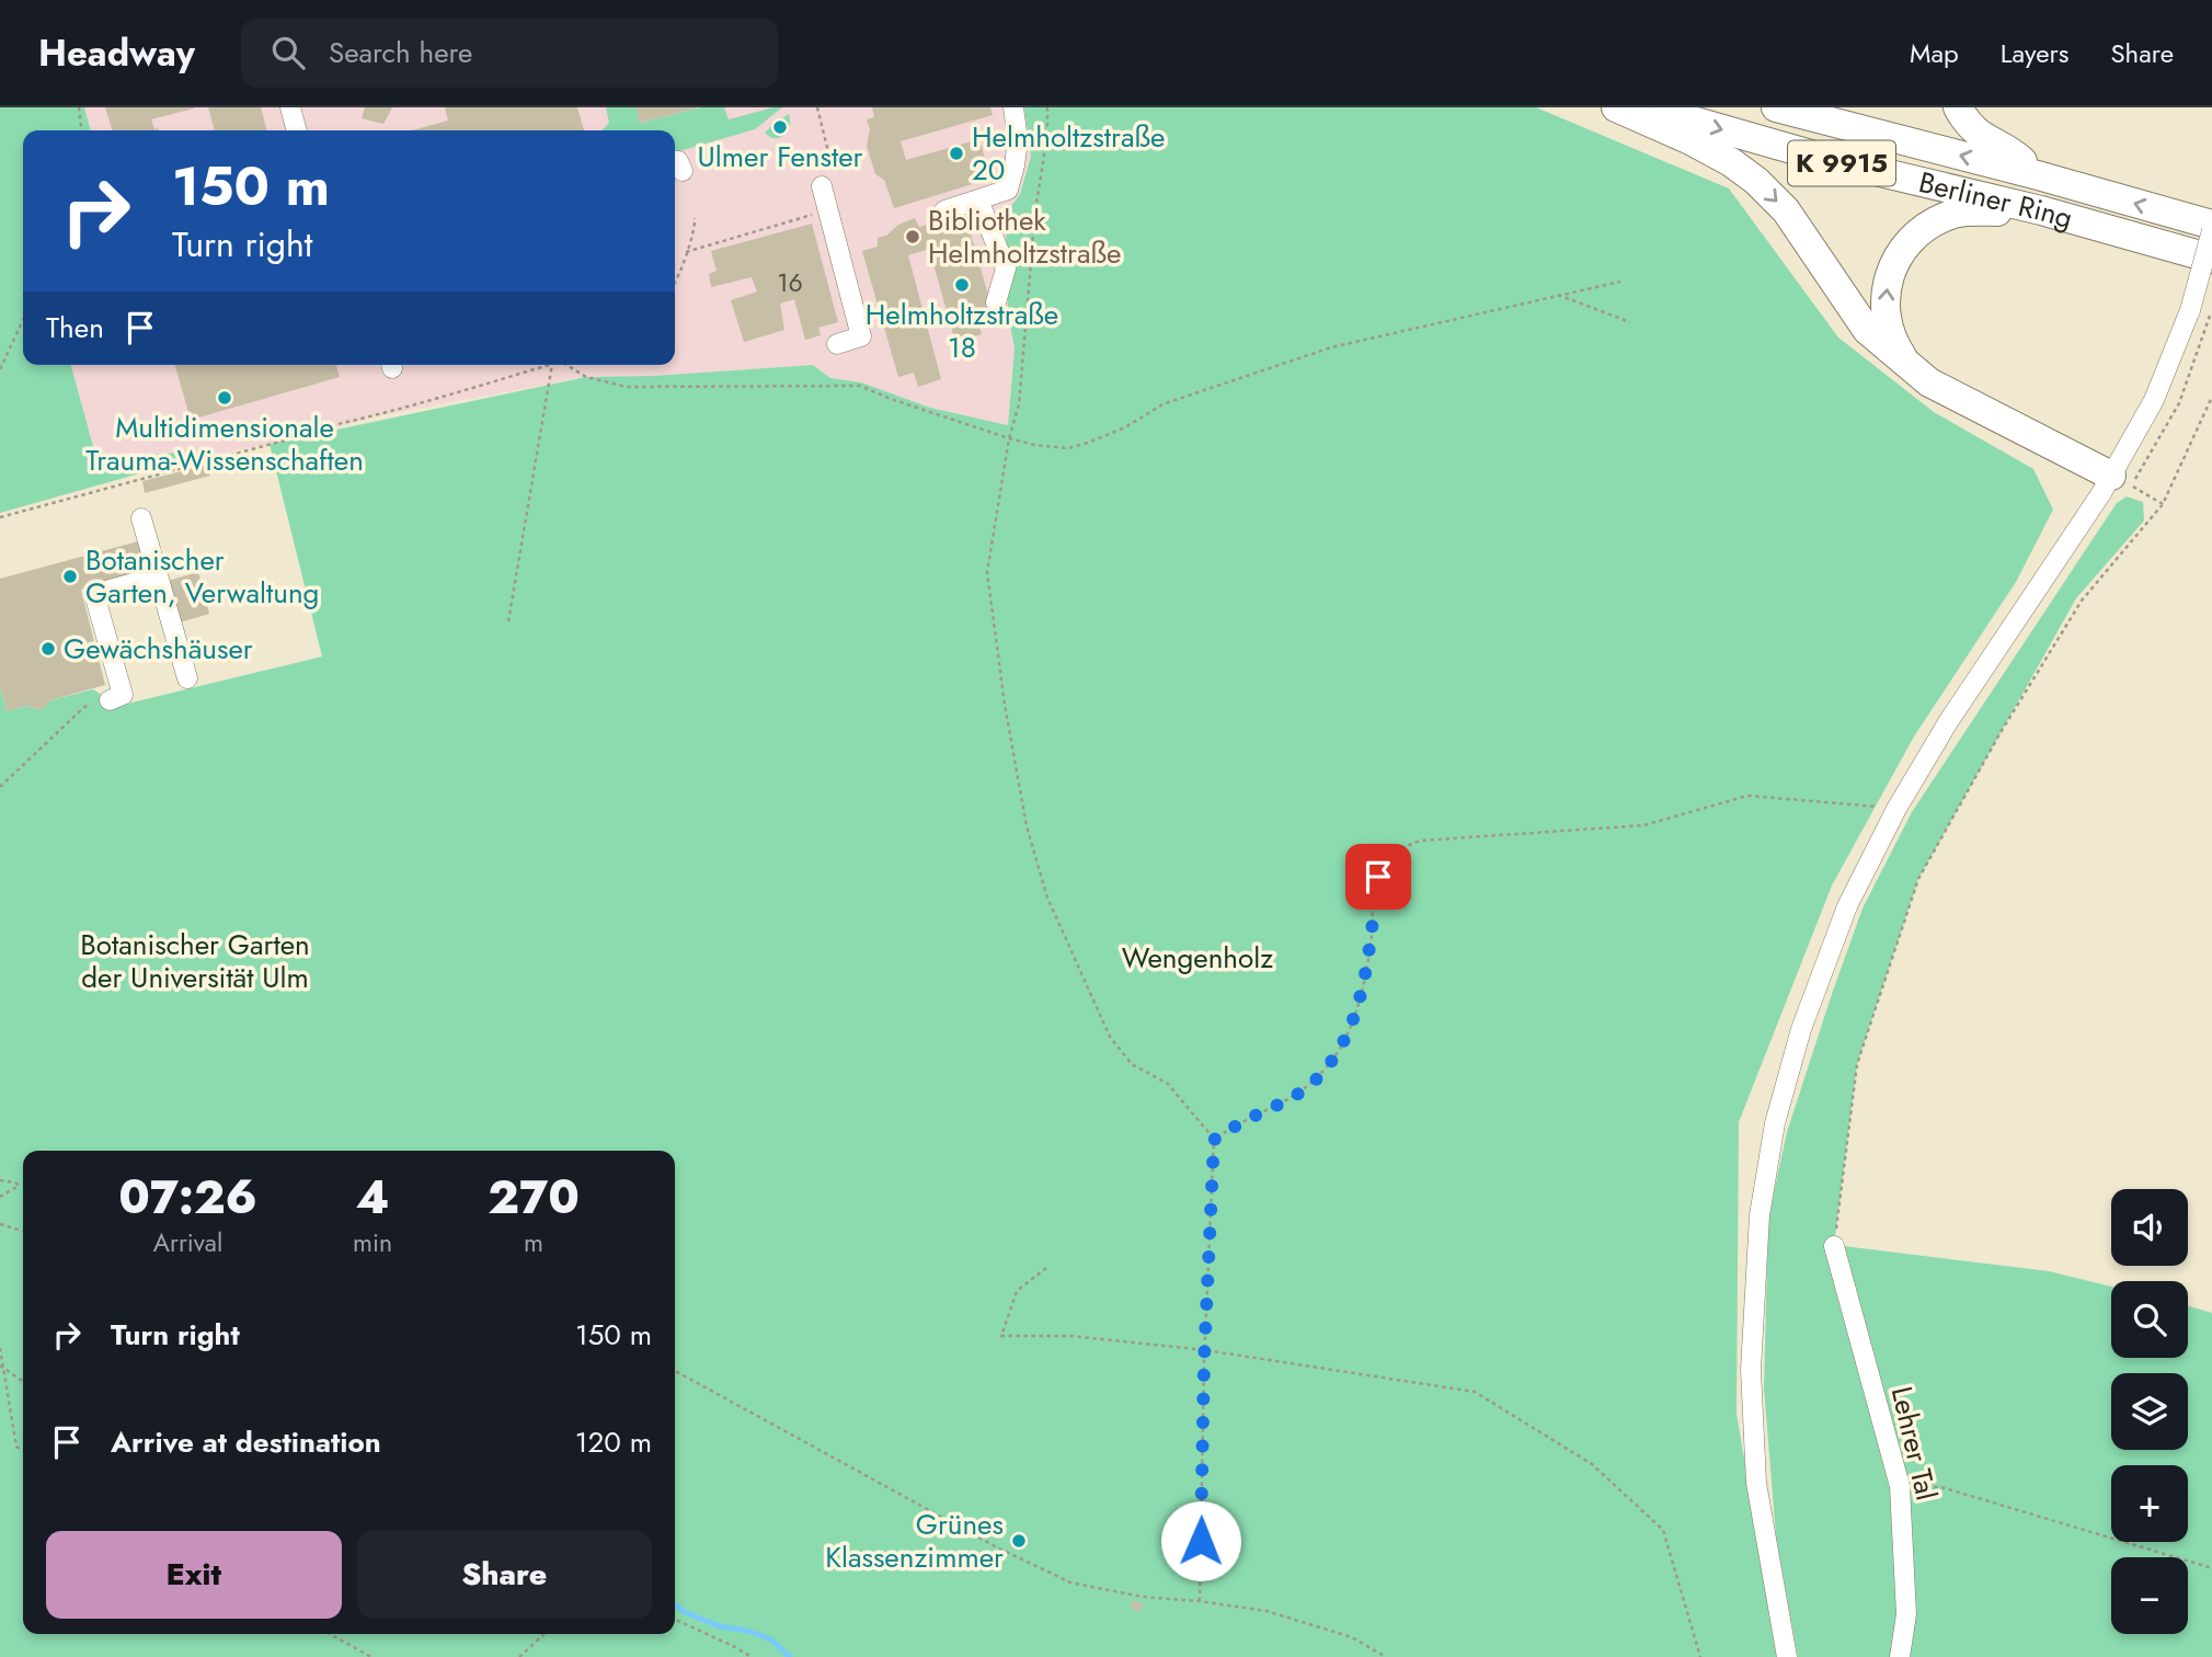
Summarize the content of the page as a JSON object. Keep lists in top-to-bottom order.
{
  "streets": {
    "highway": ["K 9915", "Berliner Ring"],
    "street": ["Lehrer Tal"]
  },
  "parks": ["Botanischer Garten der Universität Ulm", "Wengenholz"],
  "places": [
    "Ulmer Fenster",
    "Helmholtzstraße 20",
    "Bibliothek Helmholtzstraße",
    "Helmholtzstraße 18",
    "Multidimensionale Trauma-Wissenschaften",
    "Botanischer Garten, Verwaltung",
    "Gewächshäuser",
    "Grünes Klassenzimmer"
  ],
  "house_numbers": ["16"],
  "page": {
    "header": "Headway",
    "search": "Search here",
    "nav": ["Map", "Layers", "Share"],
    "turn": ["150 m", "Turn right"],
    "then": "Then",
    "eta": [
      "07:26",
      "Arrival",
      "4",
      "min",
      "270",
      "m"
    ],
    "map_buttons": ["+", "−"],
    "list": [
      {
        "name": "Turn right",
        "value": "150 m"
      },
      {
        "name": "Arrive at destination",
        "value": "120 m"
      }
    ],
    "buttons": ["Exit", "Share"]
  }
}
